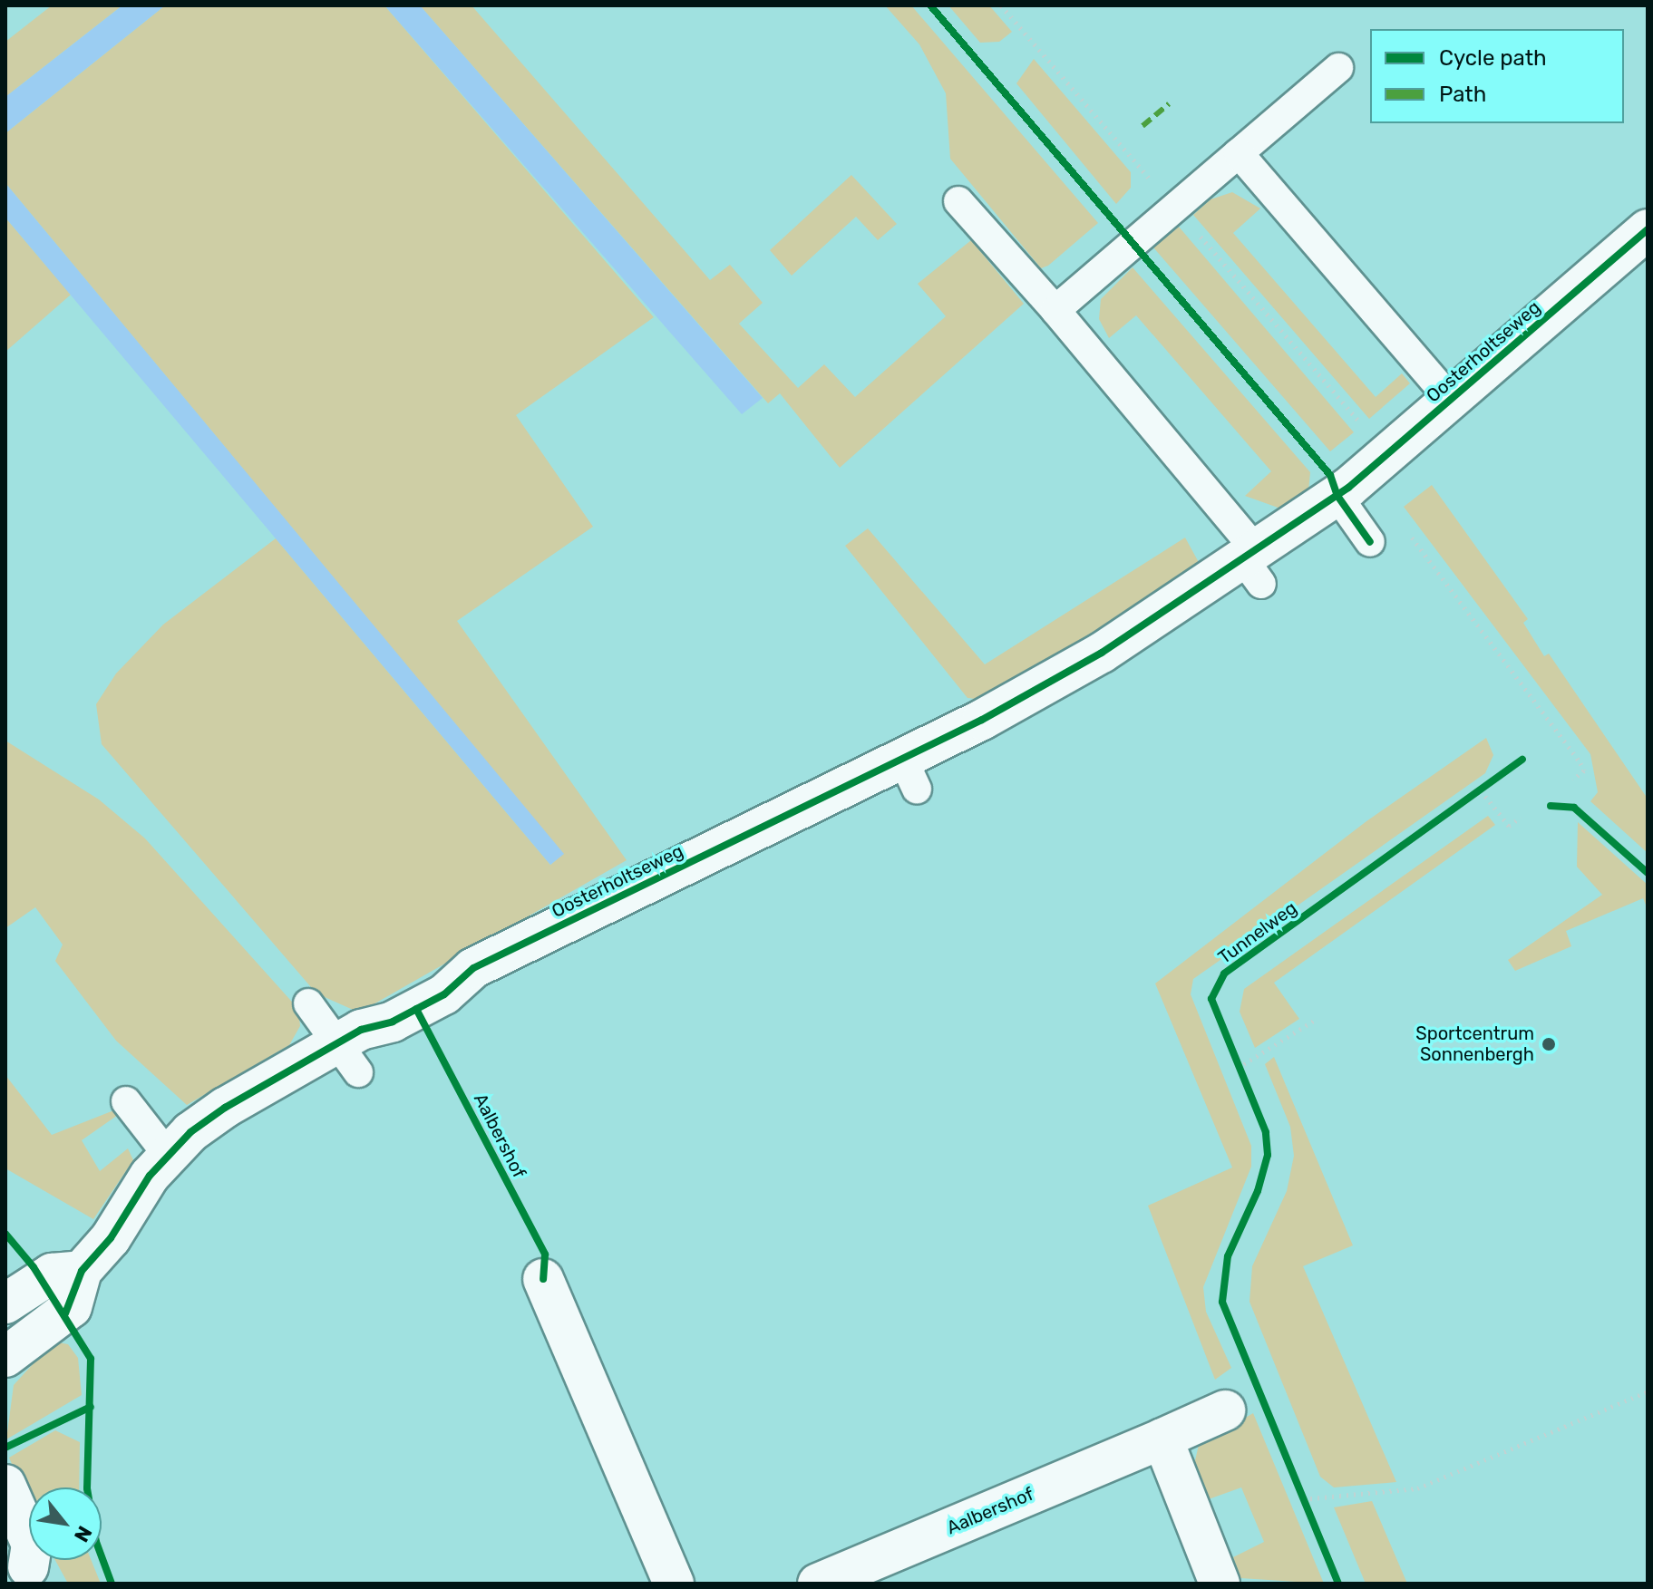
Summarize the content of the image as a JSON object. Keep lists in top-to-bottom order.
{
  "streets": {
    "street": ["Oosterholtseweg", "Aalbershof"],
    "cycle path": ["Tunnelweg"]
  },
  "places": ["Sportcentrum Sonnenbergh"],
  "legend": ["Cycle path", "Path"],
  "north": "bottom right"
}
